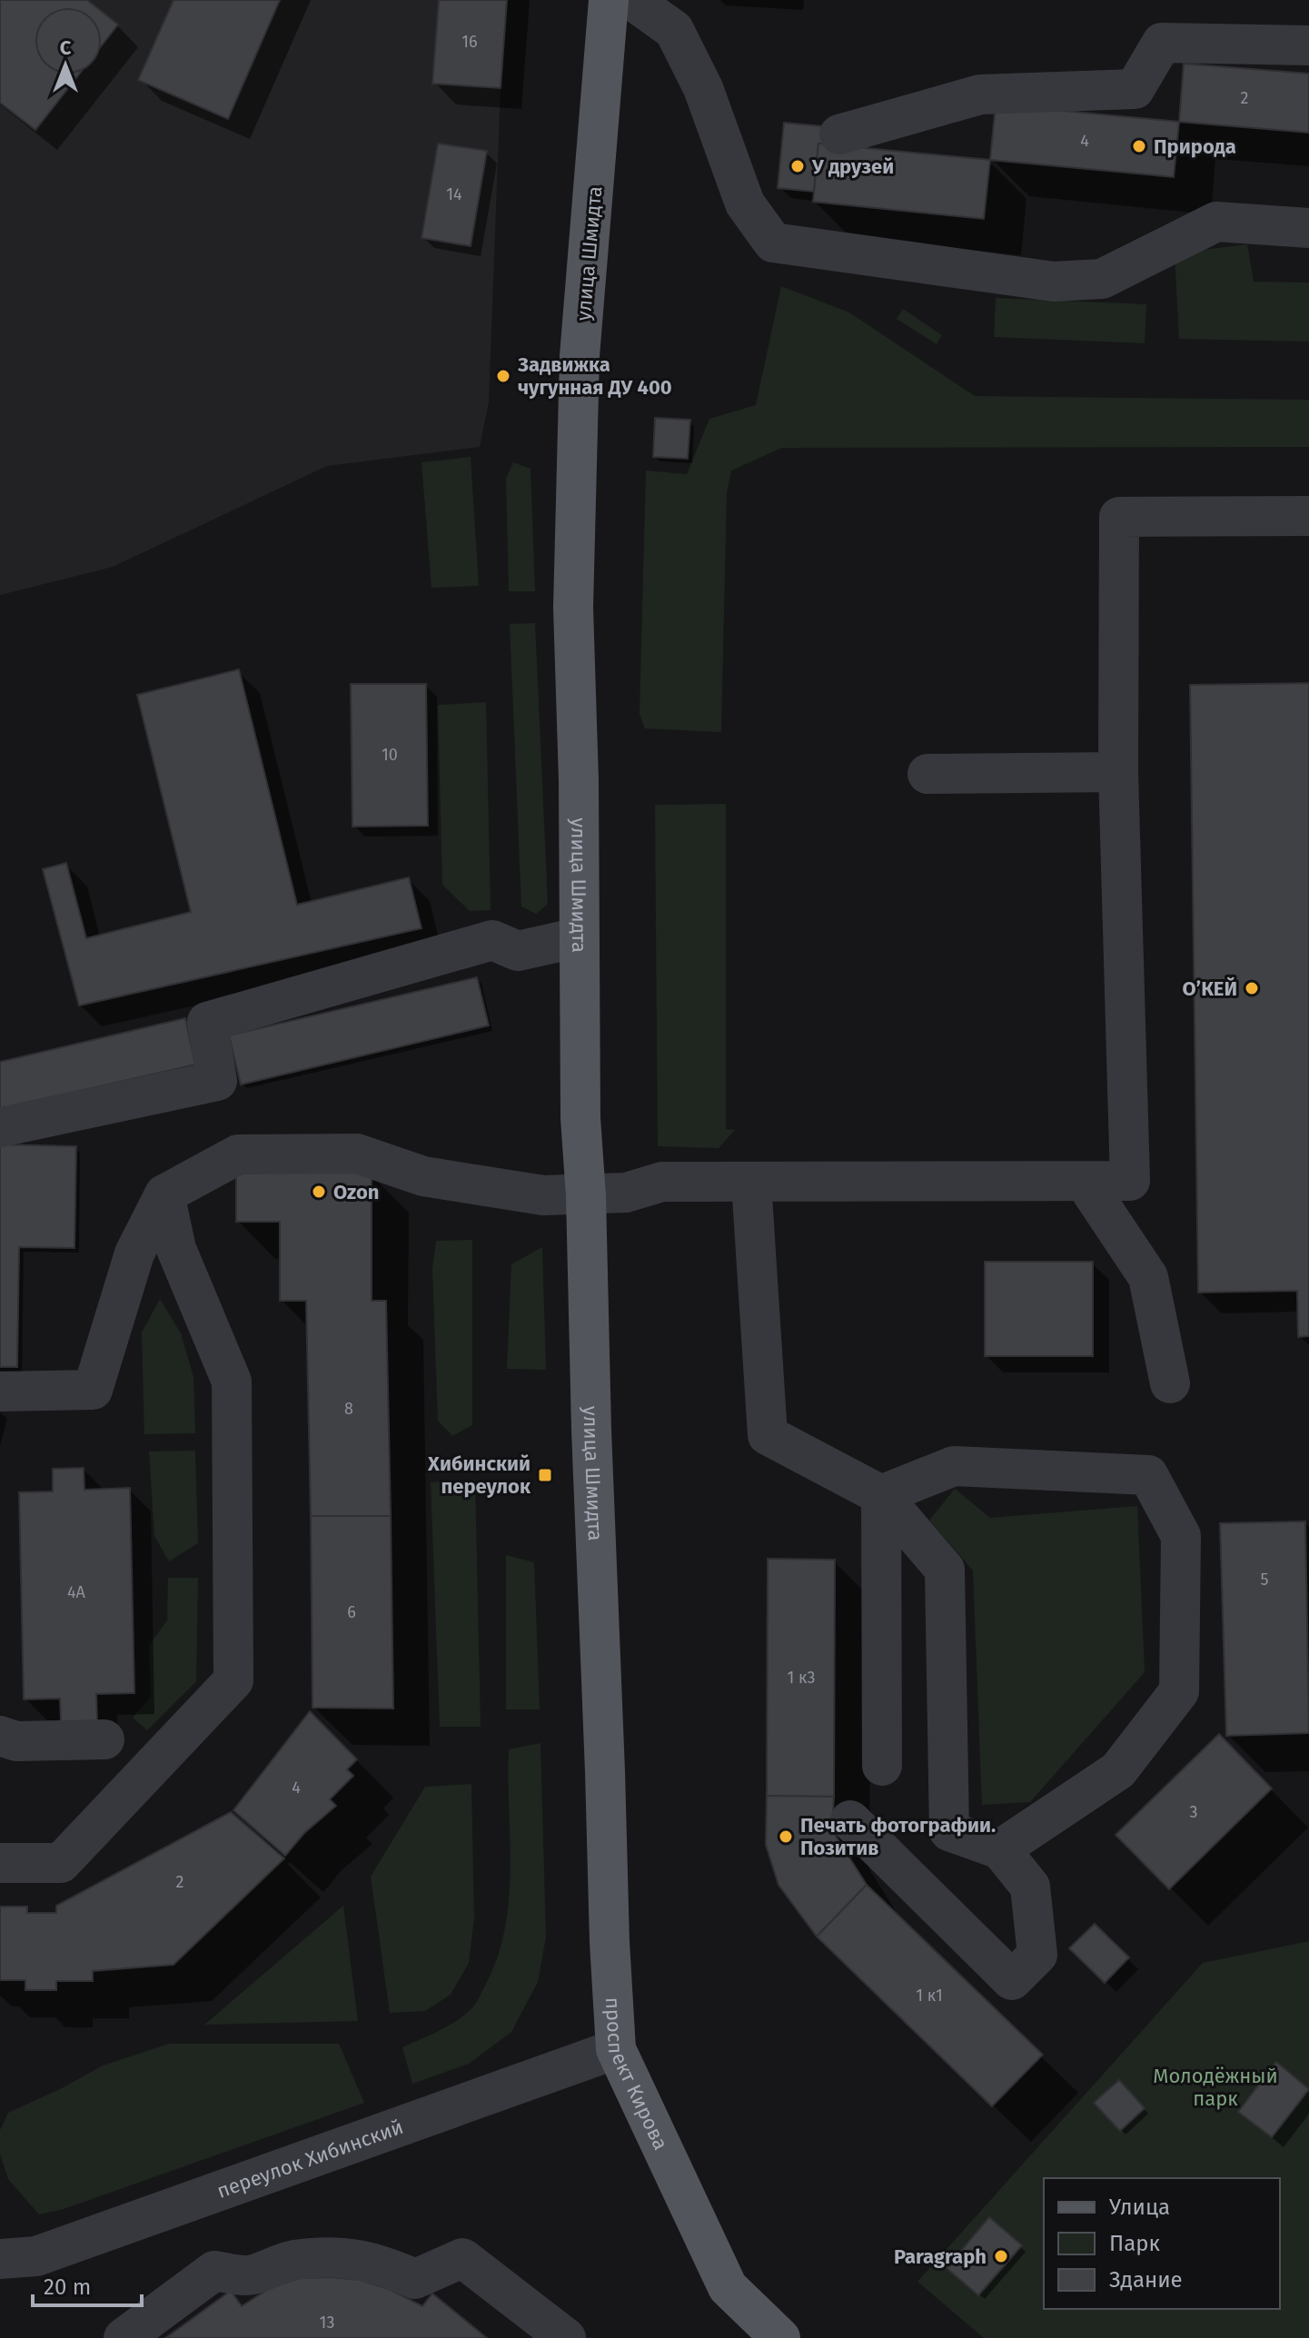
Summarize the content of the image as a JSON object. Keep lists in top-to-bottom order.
{
  "streets": {
    "main road": ["улица Шмидта", "проспект Кирова"],
    "street": ["переулок Хибинский"]
  },
  "crossings": [
    ["улица Шмидта", "проспект Кирова"],
    ["проспект Кирова", "переулок Хибинский"]
  ],
  "parks": ["Молодёжный парк"],
  "places": {
    "other": [
      "Природа",
      "У друзей",
      "Задвижка чугунная ДУ 400",
      "О’КЕЙ",
      "Ozon",
      "Печать фотографии. Позитив",
      "Paragraph"
    ],
    "transit": ["Хибинский переулок"]
  },
  "house_numbers": [
    "16",
    "2",
    "4",
    "14",
    "10",
    "8",
    "5",
    "4А",
    "6",
    "1 к3",
    "4",
    "3",
    "2",
    "1 к1",
    "13"
  ],
  "legend": ["Улица", "Парк", "Здание"],
  "scale_bar": "20 m",
  "north": "top"
}
